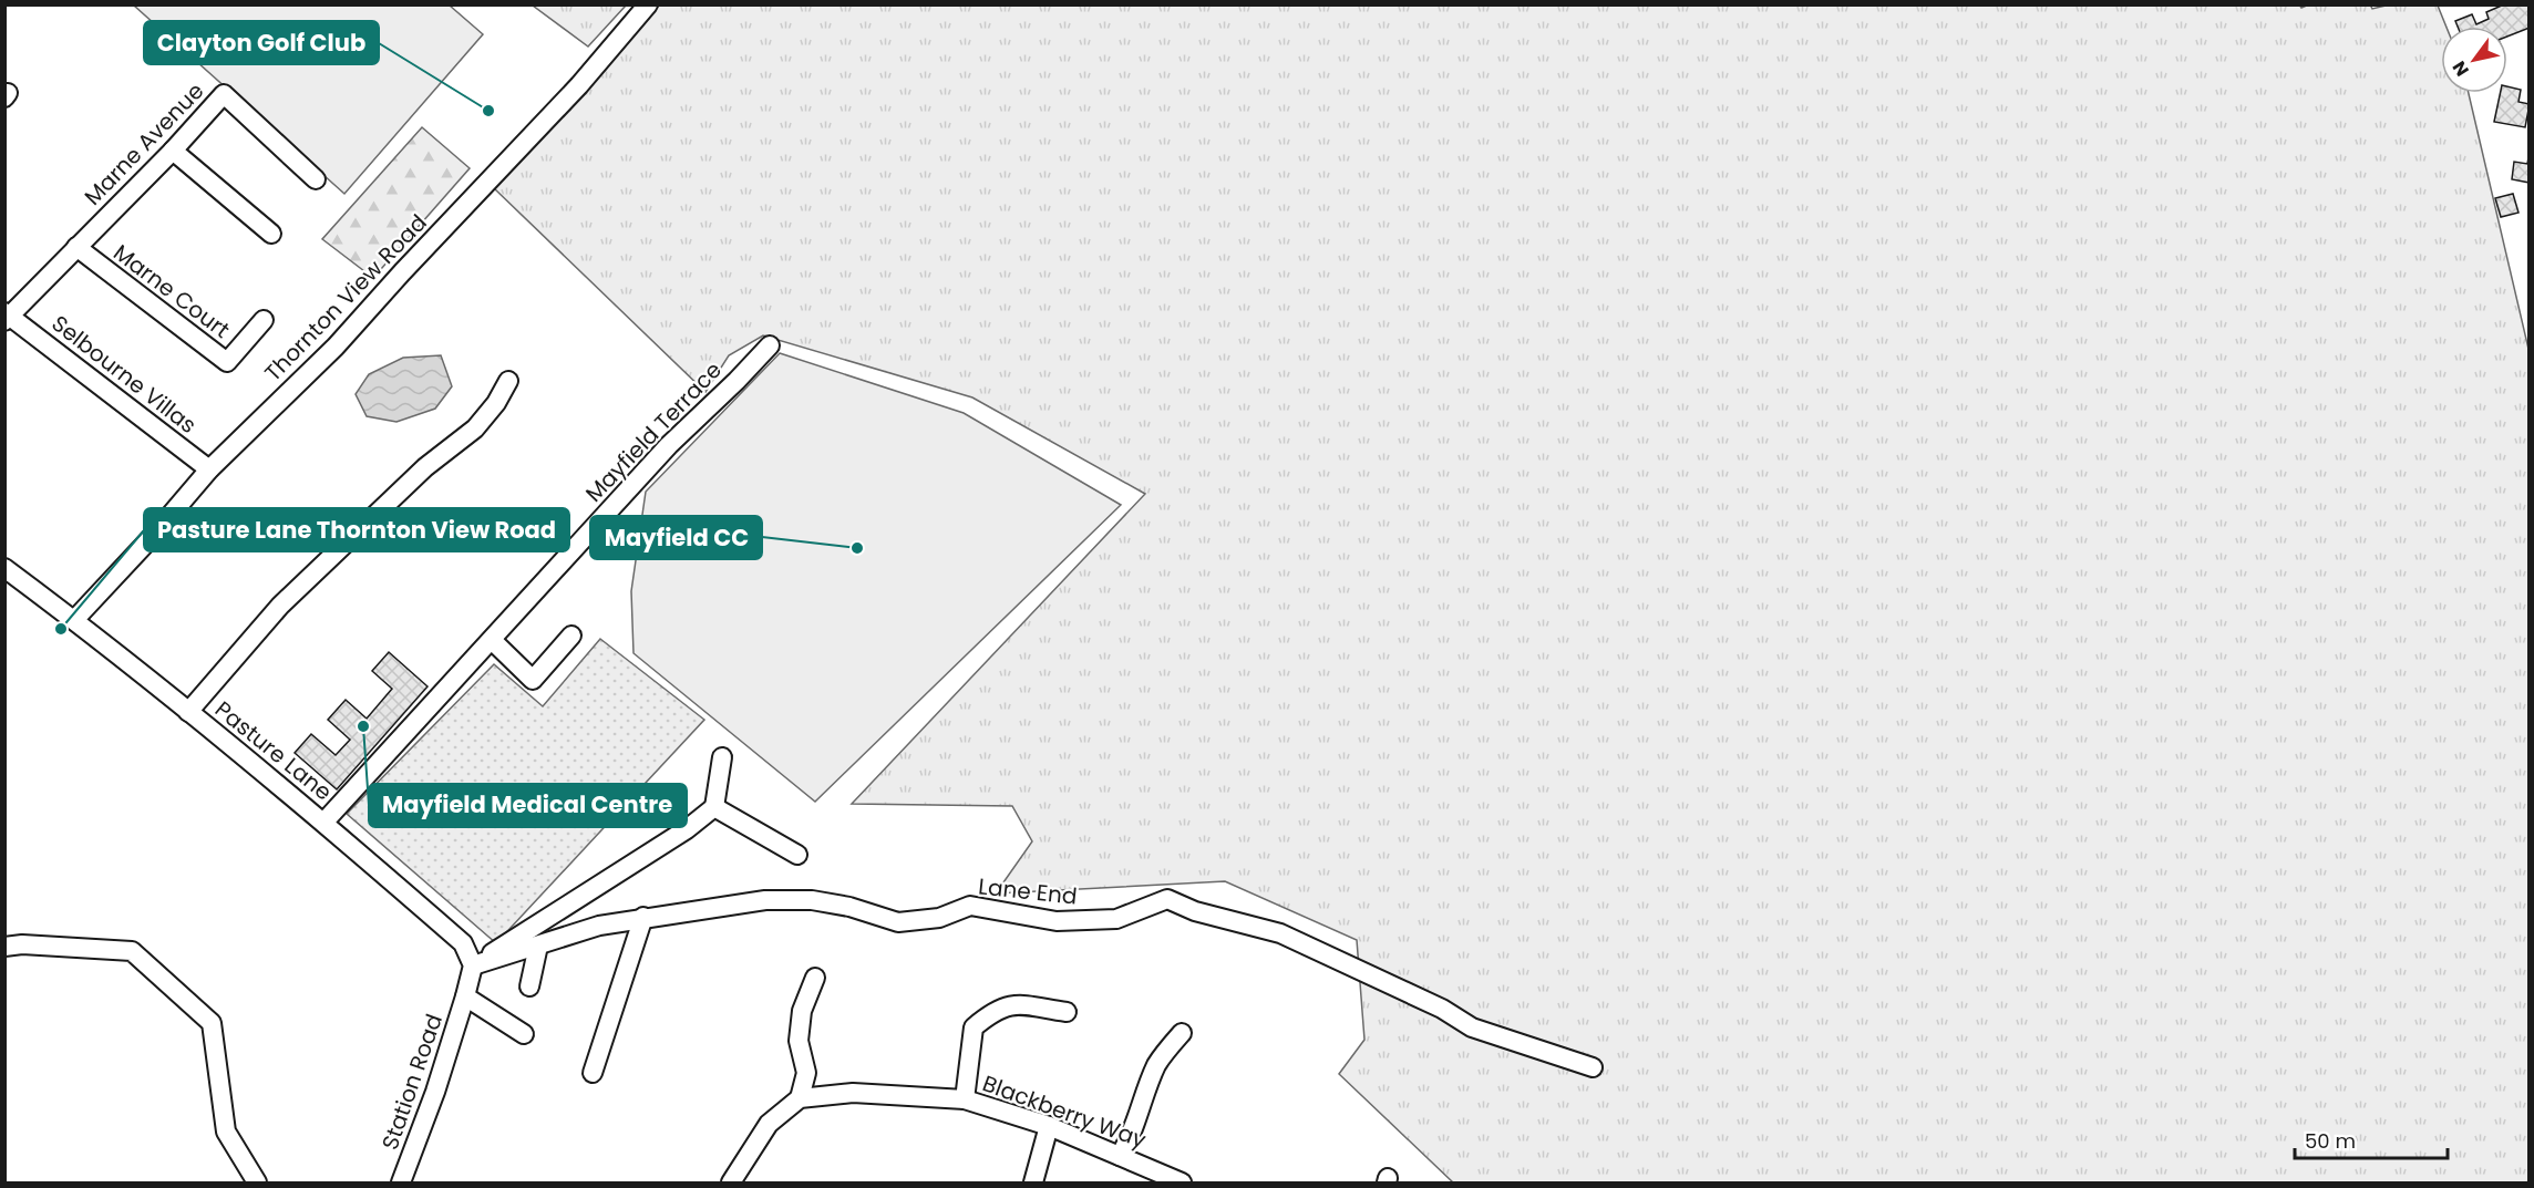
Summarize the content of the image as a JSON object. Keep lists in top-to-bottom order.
{
  "streets": {
    "street": [
      "Marne Avenue",
      "Marne Court",
      "Thornton View Road",
      "Selbourne Villas",
      "Mayfield Terrace",
      "Pasture Lane",
      "Lane End",
      "Station Road",
      "Blackberry Way"
    ]
  },
  "crossings": [
    ["Marne Avenue", "Marne Court"],
    ["Marne Avenue", "Selbourne Villas"],
    ["Thornton View Road", "Selbourne Villas"],
    ["Thornton View Road", "Pasture Lane"],
    ["Mayfield Terrace", "Pasture Lane"],
    ["Pasture Lane", "Lane End"]
  ],
  "places": [
    "Clayton Golf Club",
    "Mayfield CC",
    "Pasture Lane Thornton View Road",
    "Mayfield Medical Centre"
  ],
  "scale_bar": "50 m",
  "north": "bottom left"
}
